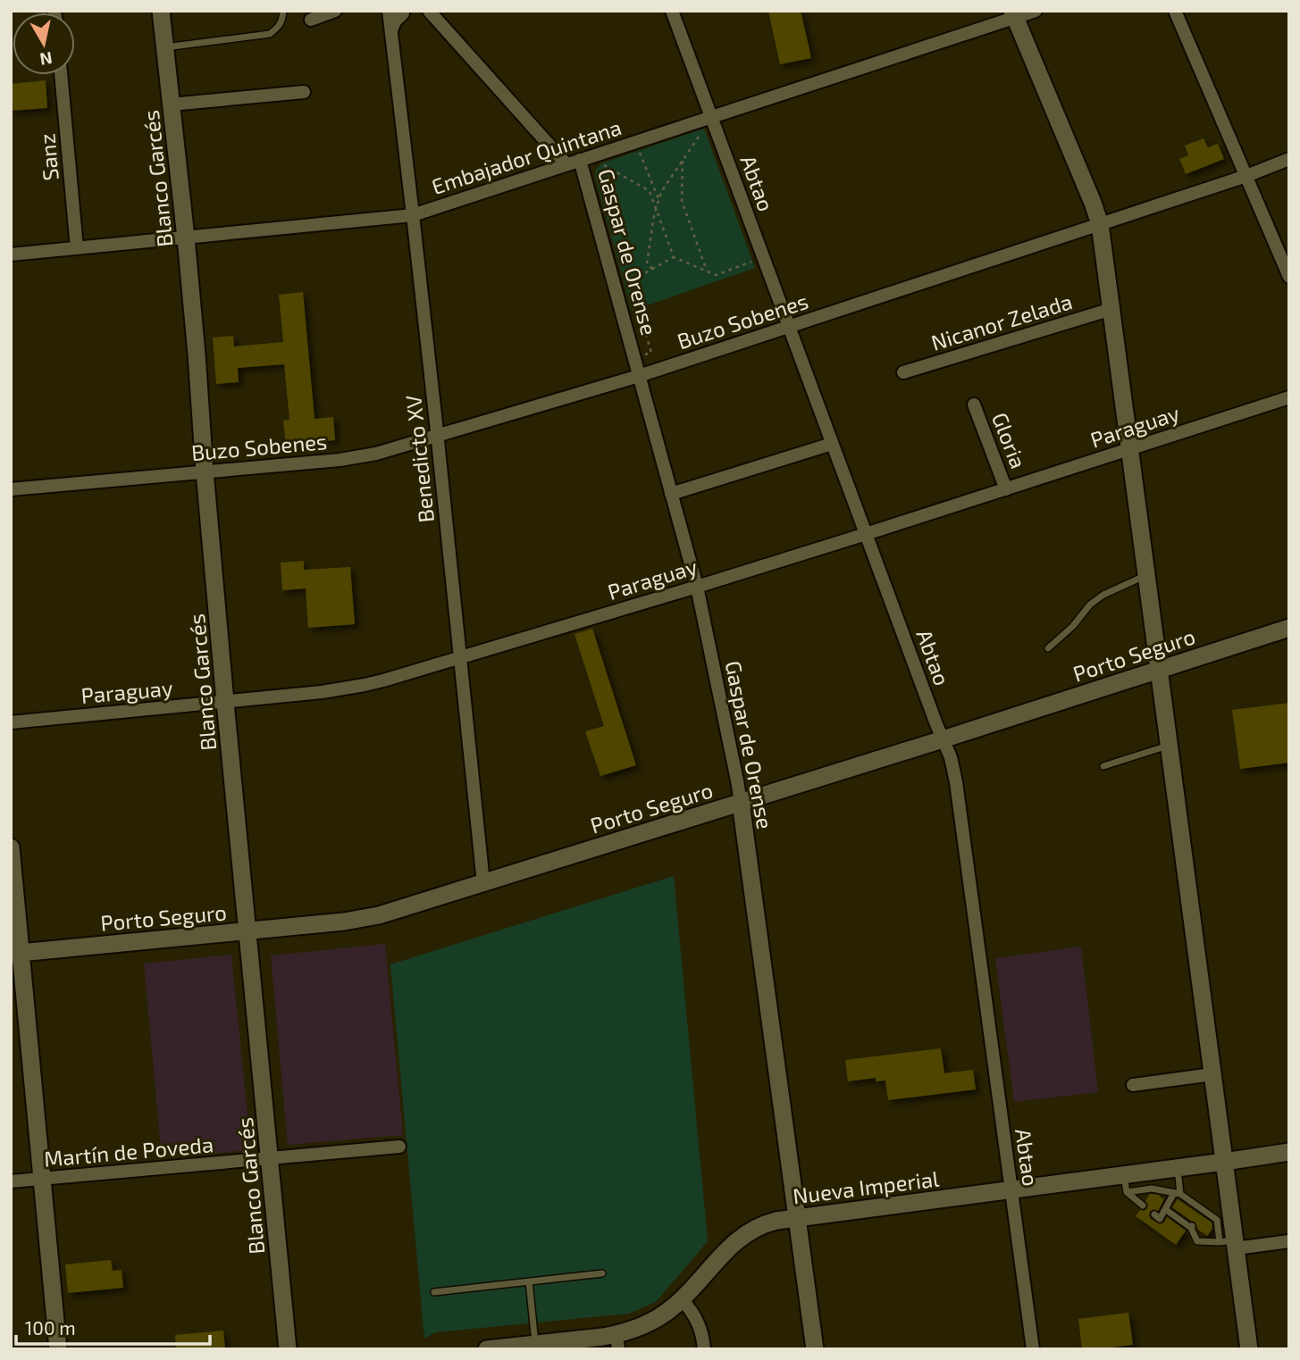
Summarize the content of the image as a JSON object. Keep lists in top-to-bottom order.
{
  "streets": {
    "street": [
      "Embajador Quintana",
      "Sanz",
      "Blanco Garcés",
      "Abtao",
      "Gaspar de Orense",
      "Buzo Sobenes",
      "Nicanor Zelada",
      "Paraguay",
      "Gloria",
      "Benedicto XV",
      "Porto Seguro",
      "Martín de Poveda",
      "Nueva Imperial"
    ]
  },
  "crossings": [
    ["Embajador Quintana", "Sanz"],
    ["Embajador Quintana", "Blanco Garcés"],
    ["Embajador Quintana", "Abtao"],
    ["Embajador Quintana", "Gaspar de Orense"],
    ["Embajador Quintana", "Benedicto XV"],
    ["Blanco Garcés", "Buzo Sobenes"],
    ["Blanco Garcés", "Paraguay"],
    ["Blanco Garcés", "Porto Seguro"],
    ["Blanco Garcés", "Martín de Poveda"],
    ["Abtao", "Buzo Sobenes"],
    ["Abtao", "Paraguay"],
    ["Abtao", "Porto Seguro"],
    ["Abtao", "Nueva Imperial"],
    ["Gaspar de Orense", "Buzo Sobenes"],
    ["Gaspar de Orense", "Paraguay"],
    ["Gaspar de Orense", "Porto Seguro"],
    ["Gaspar de Orense", "Nueva Imperial"],
    ["Buzo Sobenes", "Benedicto XV"],
    ["Paraguay", "Gloria"],
    ["Paraguay", "Benedicto XV"],
    ["Benedicto XV", "Porto Seguro"]
  ],
  "scale_bar": "100 m",
  "north": "bottom"
}
